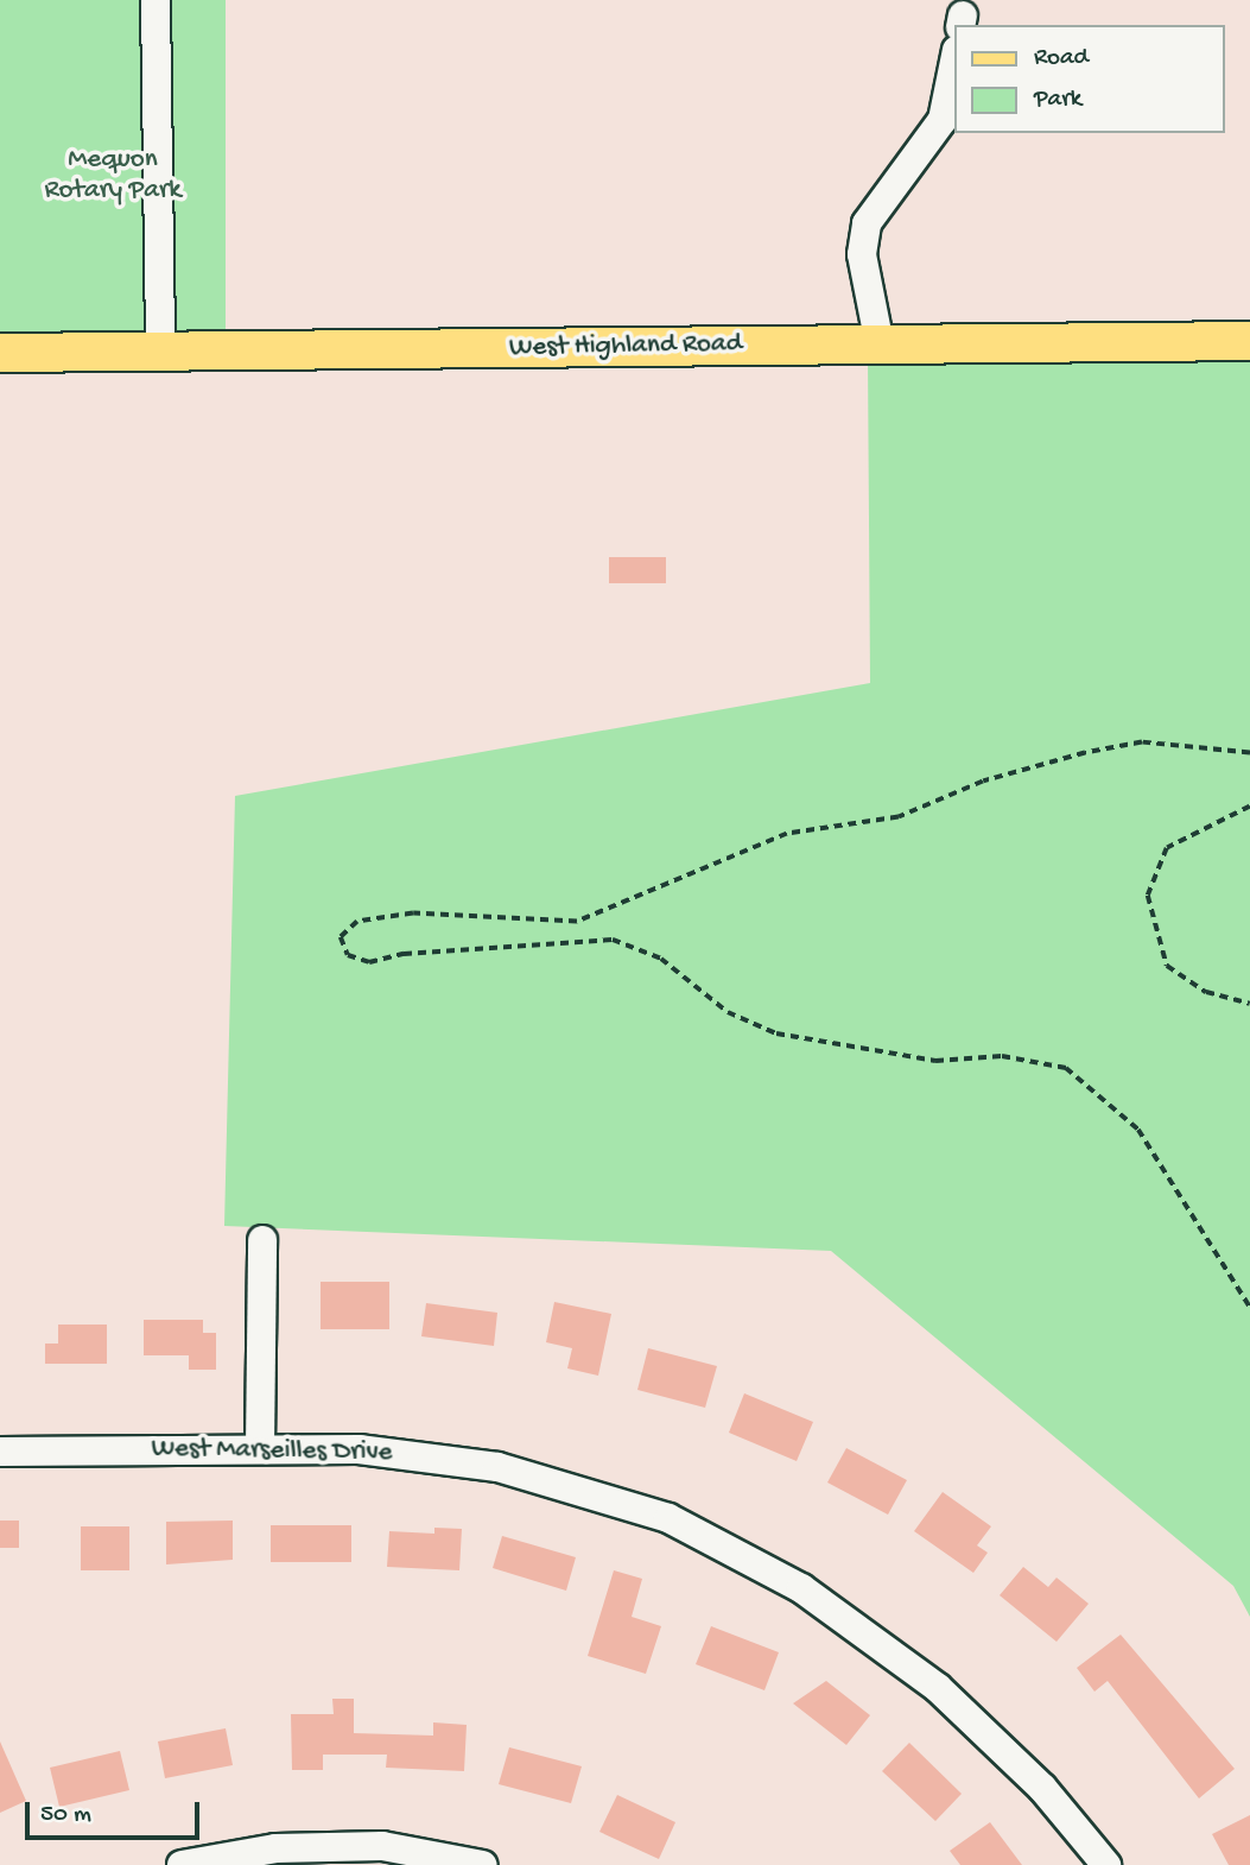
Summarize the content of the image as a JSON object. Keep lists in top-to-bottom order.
{
  "streets": {
    "main road": ["West Highland Road"],
    "street": ["West Marseilles Drive"]
  },
  "parks": ["Mequon Rotary Park"],
  "legend": ["Road", "Park"],
  "scale_bar": "50 m"
}
